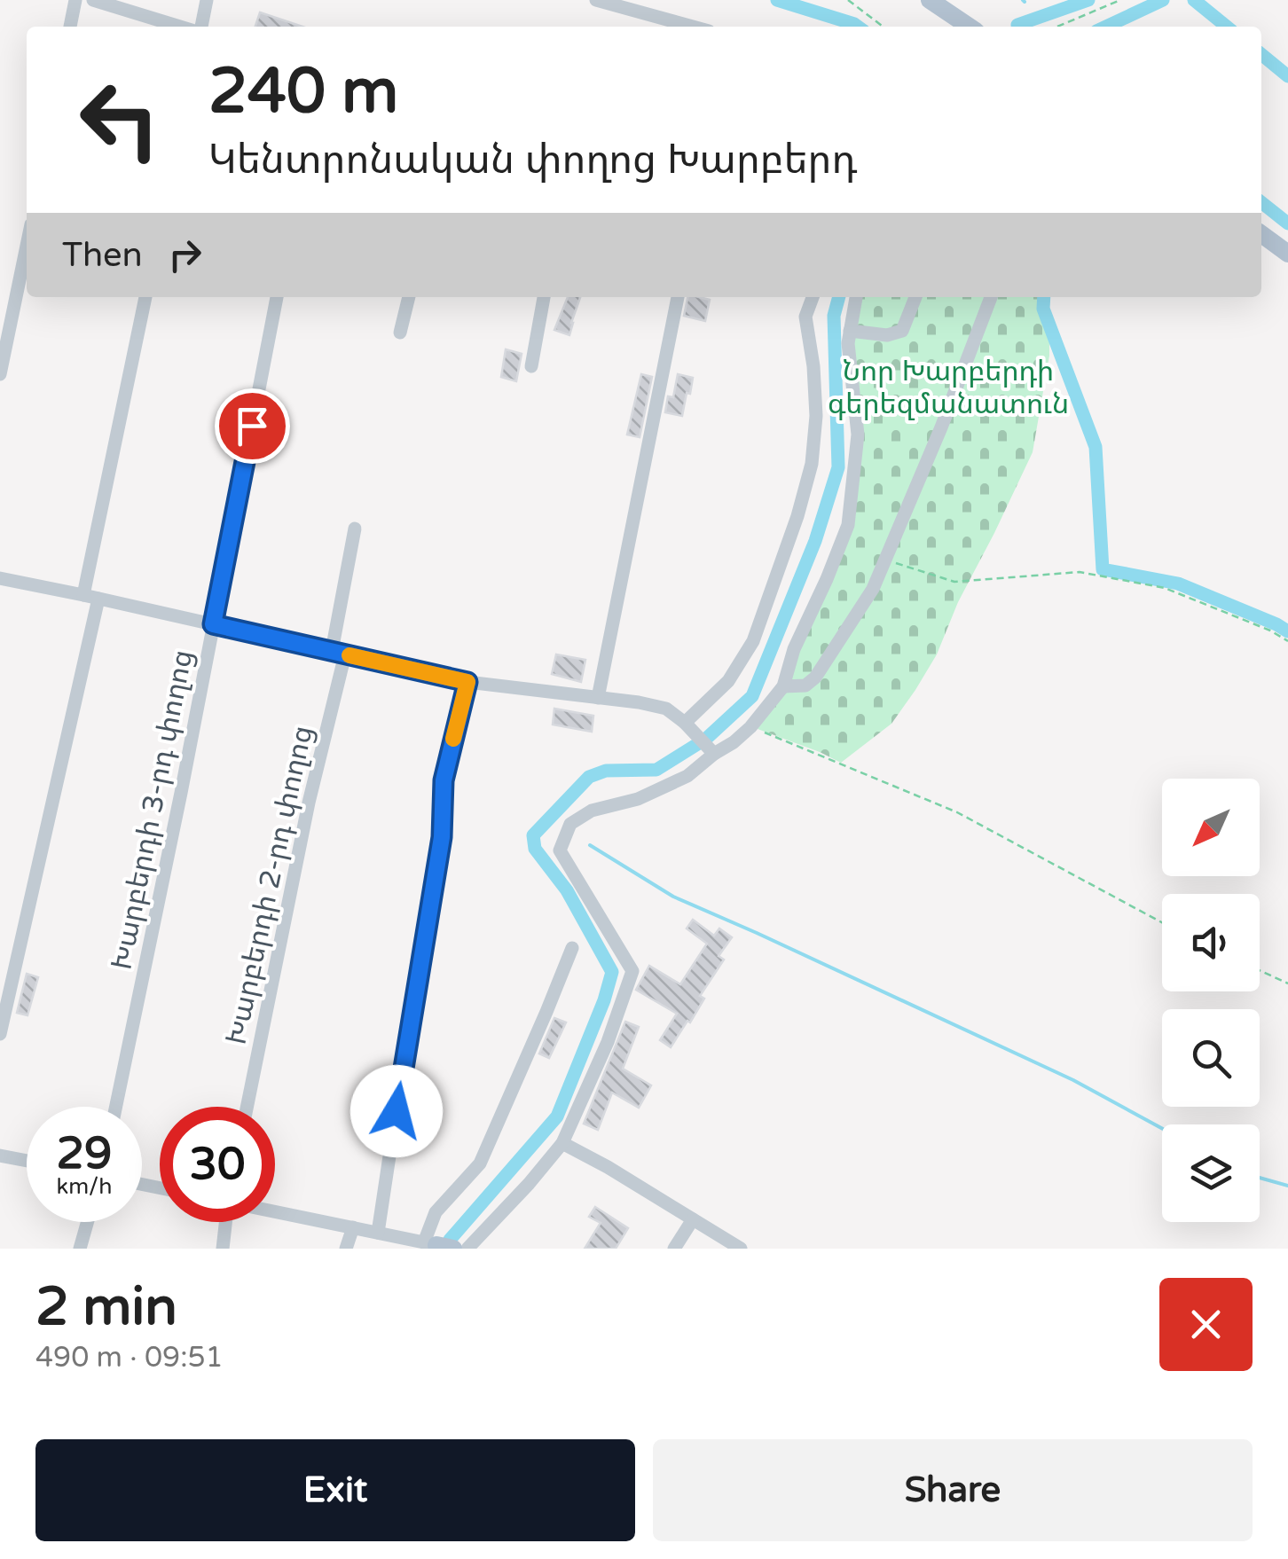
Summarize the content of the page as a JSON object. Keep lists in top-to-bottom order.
{
  "streets": {
    "street": ["Խարբերդի 3-րդ փողոց", "Խարբերդի 2-րդ փողոց"]
  },
  "parks": ["Նոր Խարբերդի գերեզմանատուն"],
  "north": "bottom left",
  "page": {
    "turn": ["240 m", "Կենտրոնական փողոց Խարբերդ"],
    "then": "Then",
    "speed": "29 km/h",
    "limit": "30",
    "heading": ["2 min", "490 m · 09:51"],
    "buttons": ["Exit", "Share"]
  }
}
